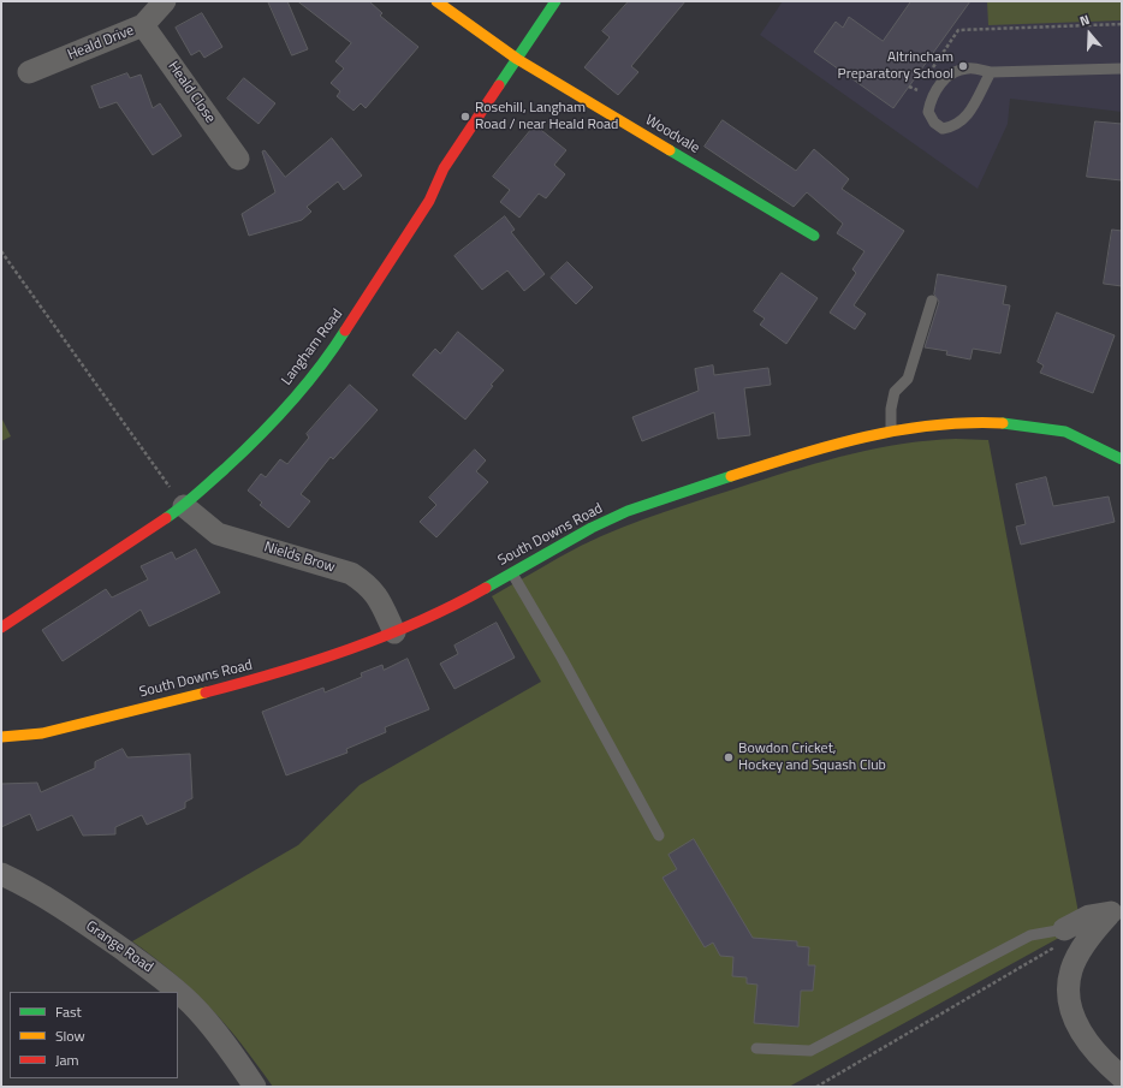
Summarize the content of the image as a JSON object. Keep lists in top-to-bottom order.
{
  "streets": {
    "main road": ["Woodvale", "Langham Road", "South Downs Road"],
    "street": [
      "Heald Drive",
      "Heald Close",
      "Nields Brow",
      "Grange Road"
    ]
  },
  "crossings": [
    ["Heald Drive", "Heald Close"],
    ["Woodvale", "Langham Road"],
    ["Langham Road", "Nields Brow"],
    ["South Downs Road", "Nields Brow"]
  ],
  "places": ["Altrincham Preparatory School", "Rosehill, Langham Road / near Heald Road", "Bowdon Cricket, Hockey and Squash Club"],
  "legend": ["Fast", "Slow", "Jam"],
  "north": "top"
}
